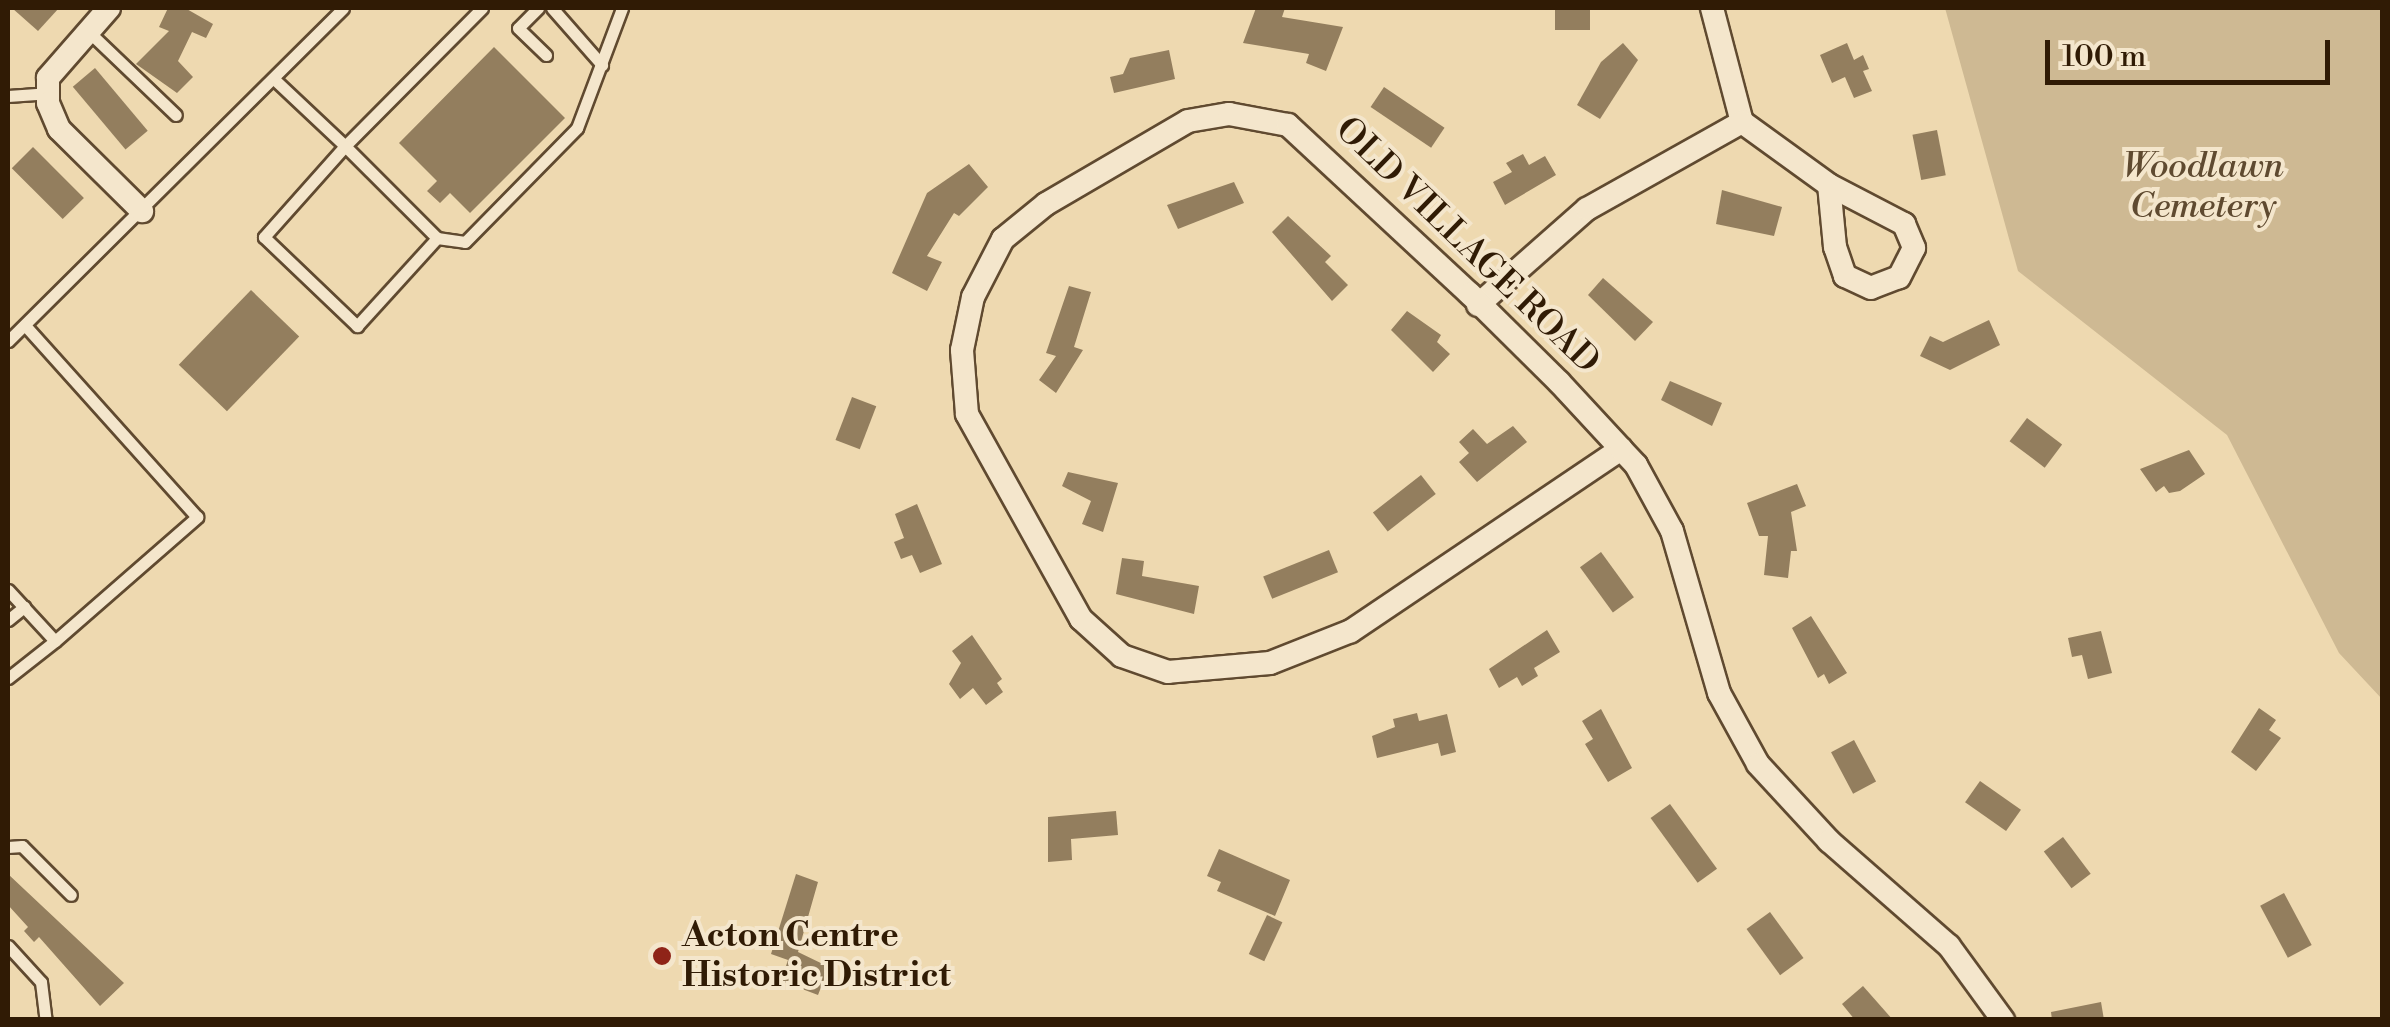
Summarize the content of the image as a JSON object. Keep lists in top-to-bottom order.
{
  "streets": {
    "street": ["OLD VILLAGE ROAD"]
  },
  "parks": ["Woodlawn Cemetery"],
  "places": ["Acton Centre Historic District"],
  "scale_bar": "100 m"
}
